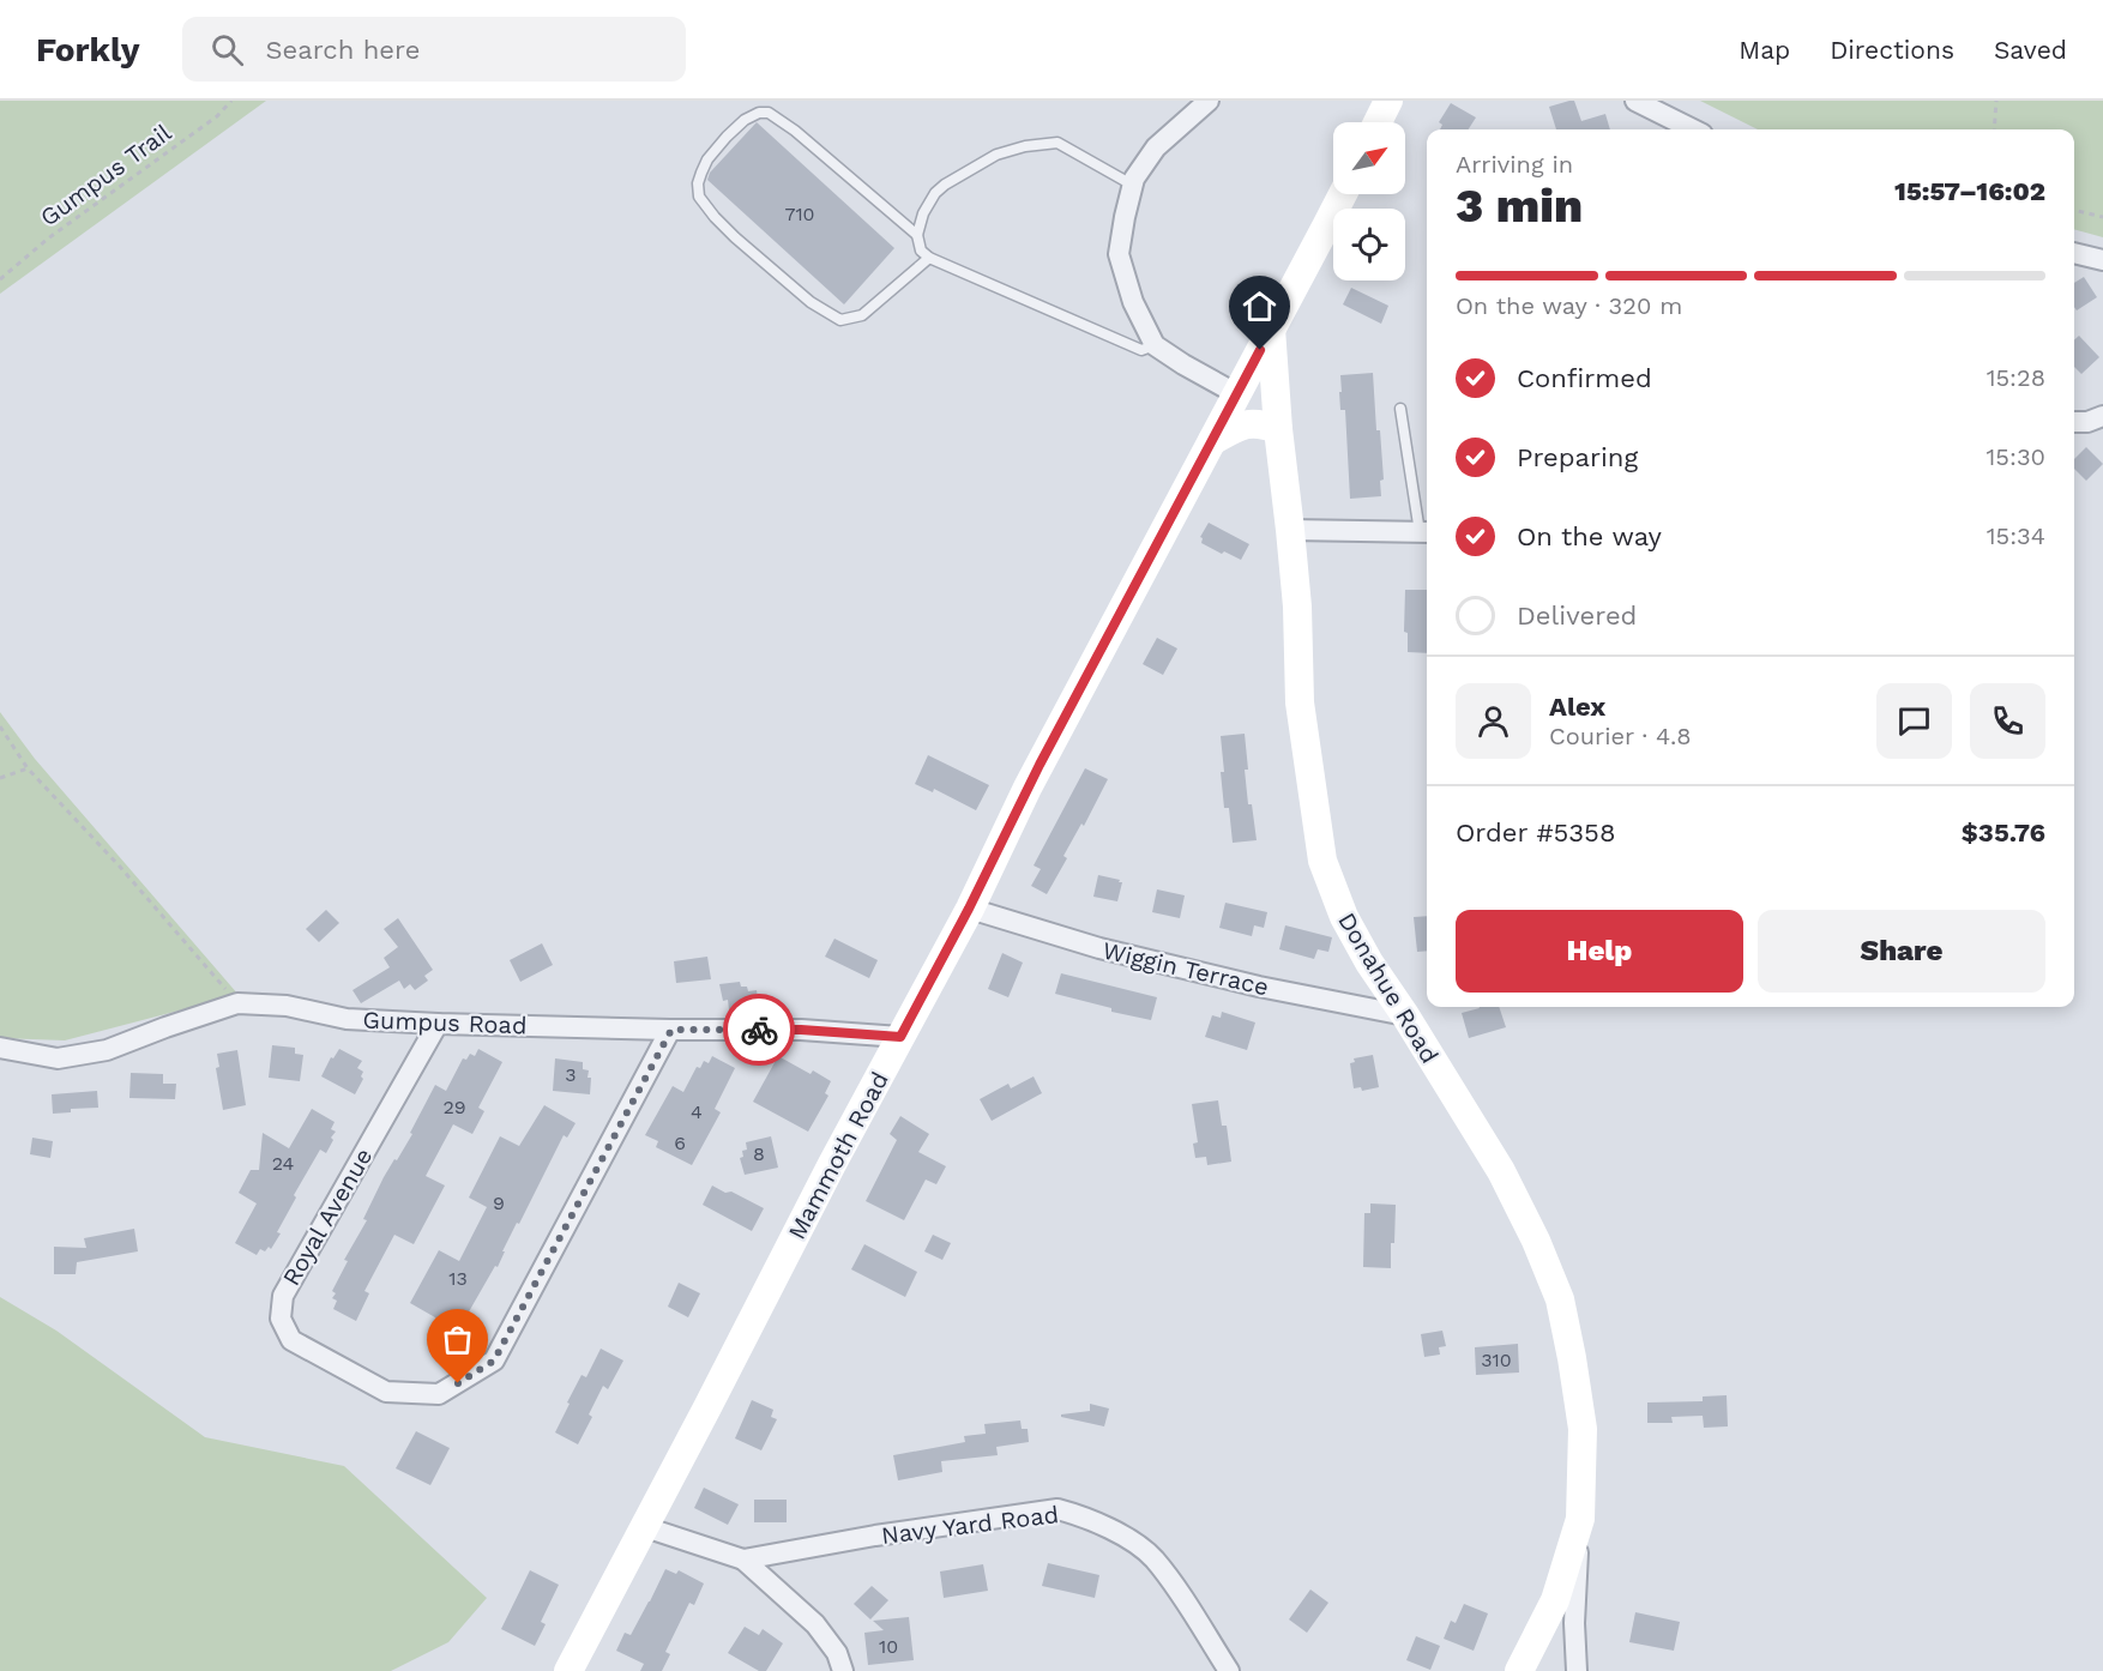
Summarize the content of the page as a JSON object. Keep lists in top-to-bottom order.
{
  "streets": {
    "main road": ["Donahue Road", "Mammoth Road"],
    "street": [
      "Wiggin Terrace",
      "Gumpus Road",
      "Royal Avenue",
      "Navy Yard Road"
    ],
    "path": ["Gumpus Trail"]
  },
  "crossings": [
    ["Wiggin Terrace", "Donahue Road"],
    ["Wiggin Terrace", "Mammoth Road"],
    ["Donahue Road", "Mammoth Road"],
    ["Gumpus Road", "Mammoth Road"],
    ["Gumpus Road", "Royal Avenue"],
    ["Mammoth Road", "Navy Yard Road"]
  ],
  "house_numbers": [
    "710",
    "3",
    "29",
    "4",
    "6",
    "8",
    "24",
    "9",
    "13",
    "310",
    "10"
  ],
  "north": "top right",
  "page": {
    "header": "Forkly",
    "search": "Search here",
    "nav": ["Map", "Directions", "Saved"],
    "heading": ["3 min", "Arriving in", "15:57–16:02"],
    "panel": [
      "Alex",
      "Courier · 4.8",
      "Order #5358",
      "$35.76"
    ],
    "bar": "On the way · 320 m",
    "list": [
      ["Confirmed", "15:28"],
      ["Preparing", "15:30"],
      ["On the way", "15:34"],
      "Delivered"
    ],
    "buttons": ["Help", "Share"]
  }
}
